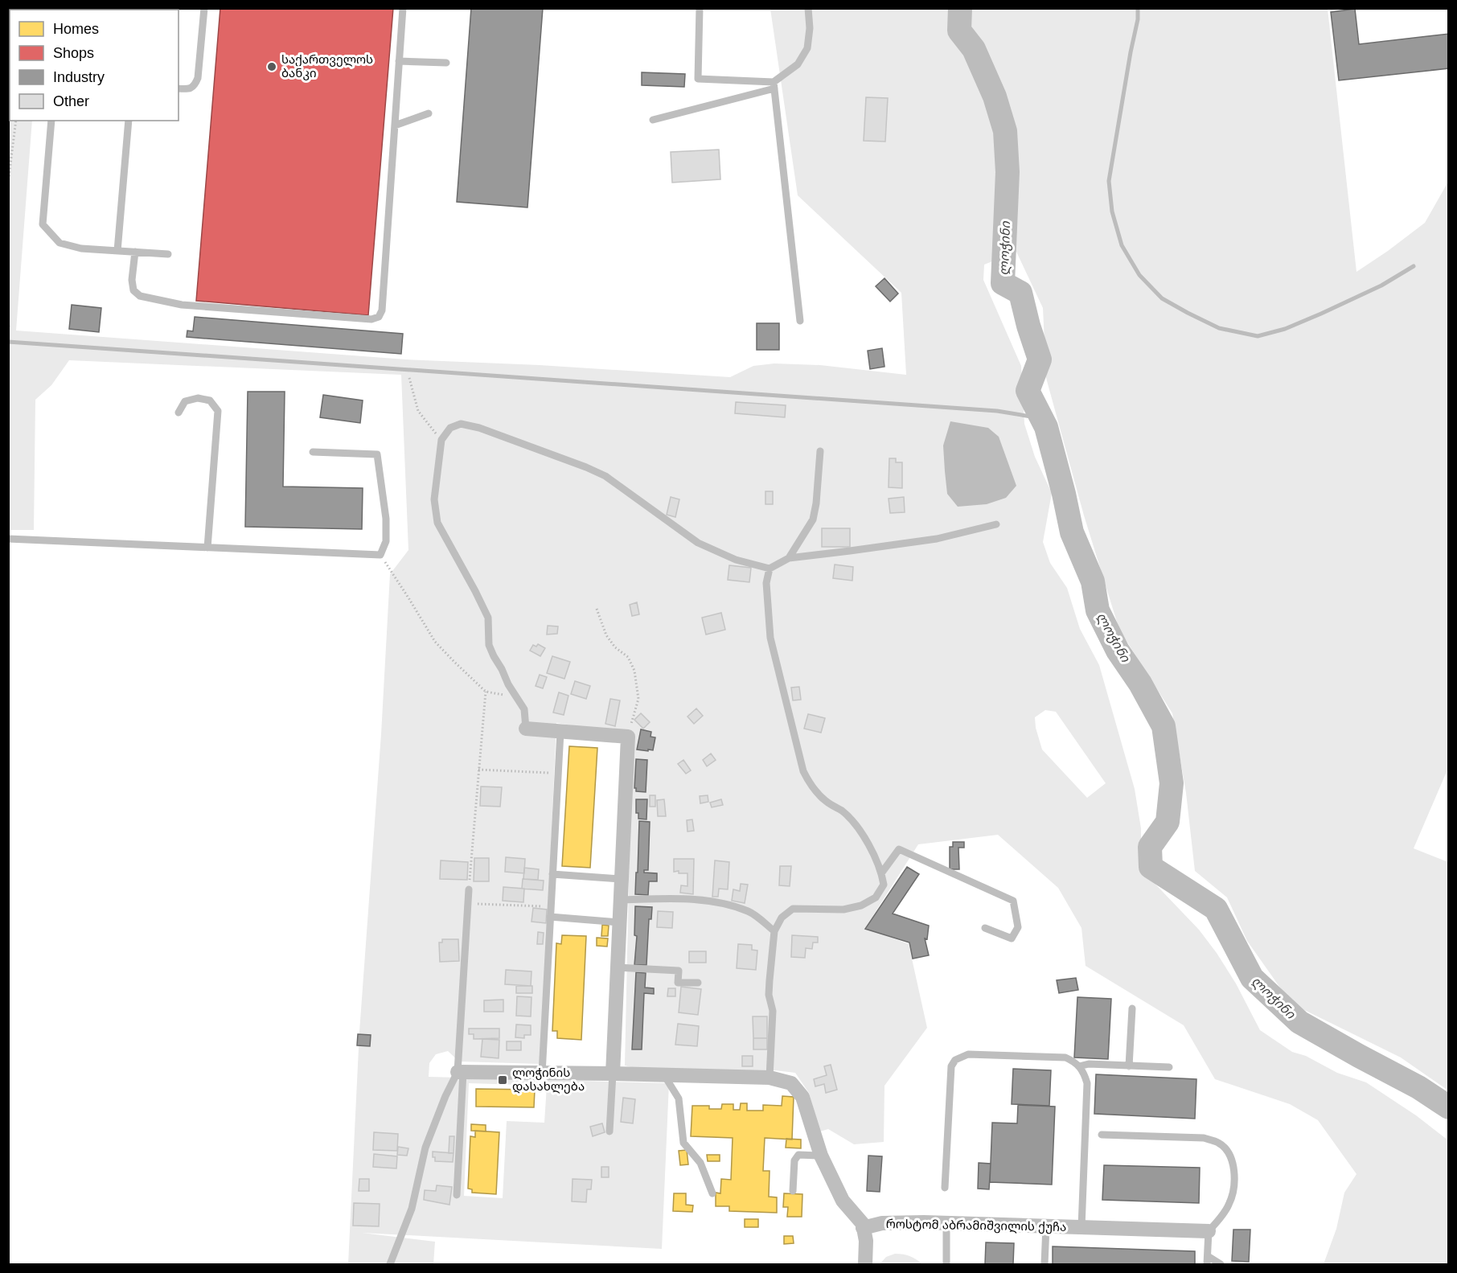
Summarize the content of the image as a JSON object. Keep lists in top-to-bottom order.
{
  "streets": {
    "street": ["როსტომ აბრამიშვილის ქუჩა"]
  },
  "water": ["ლოჭინი"],
  "places": {
    "other": ["საქართველოს ბანკი"],
    "transit": ["ლოჭინის დასახლება"]
  },
  "legend": [
    "Homes",
    "Shops",
    "Industry",
    "Other"
  ]
}
